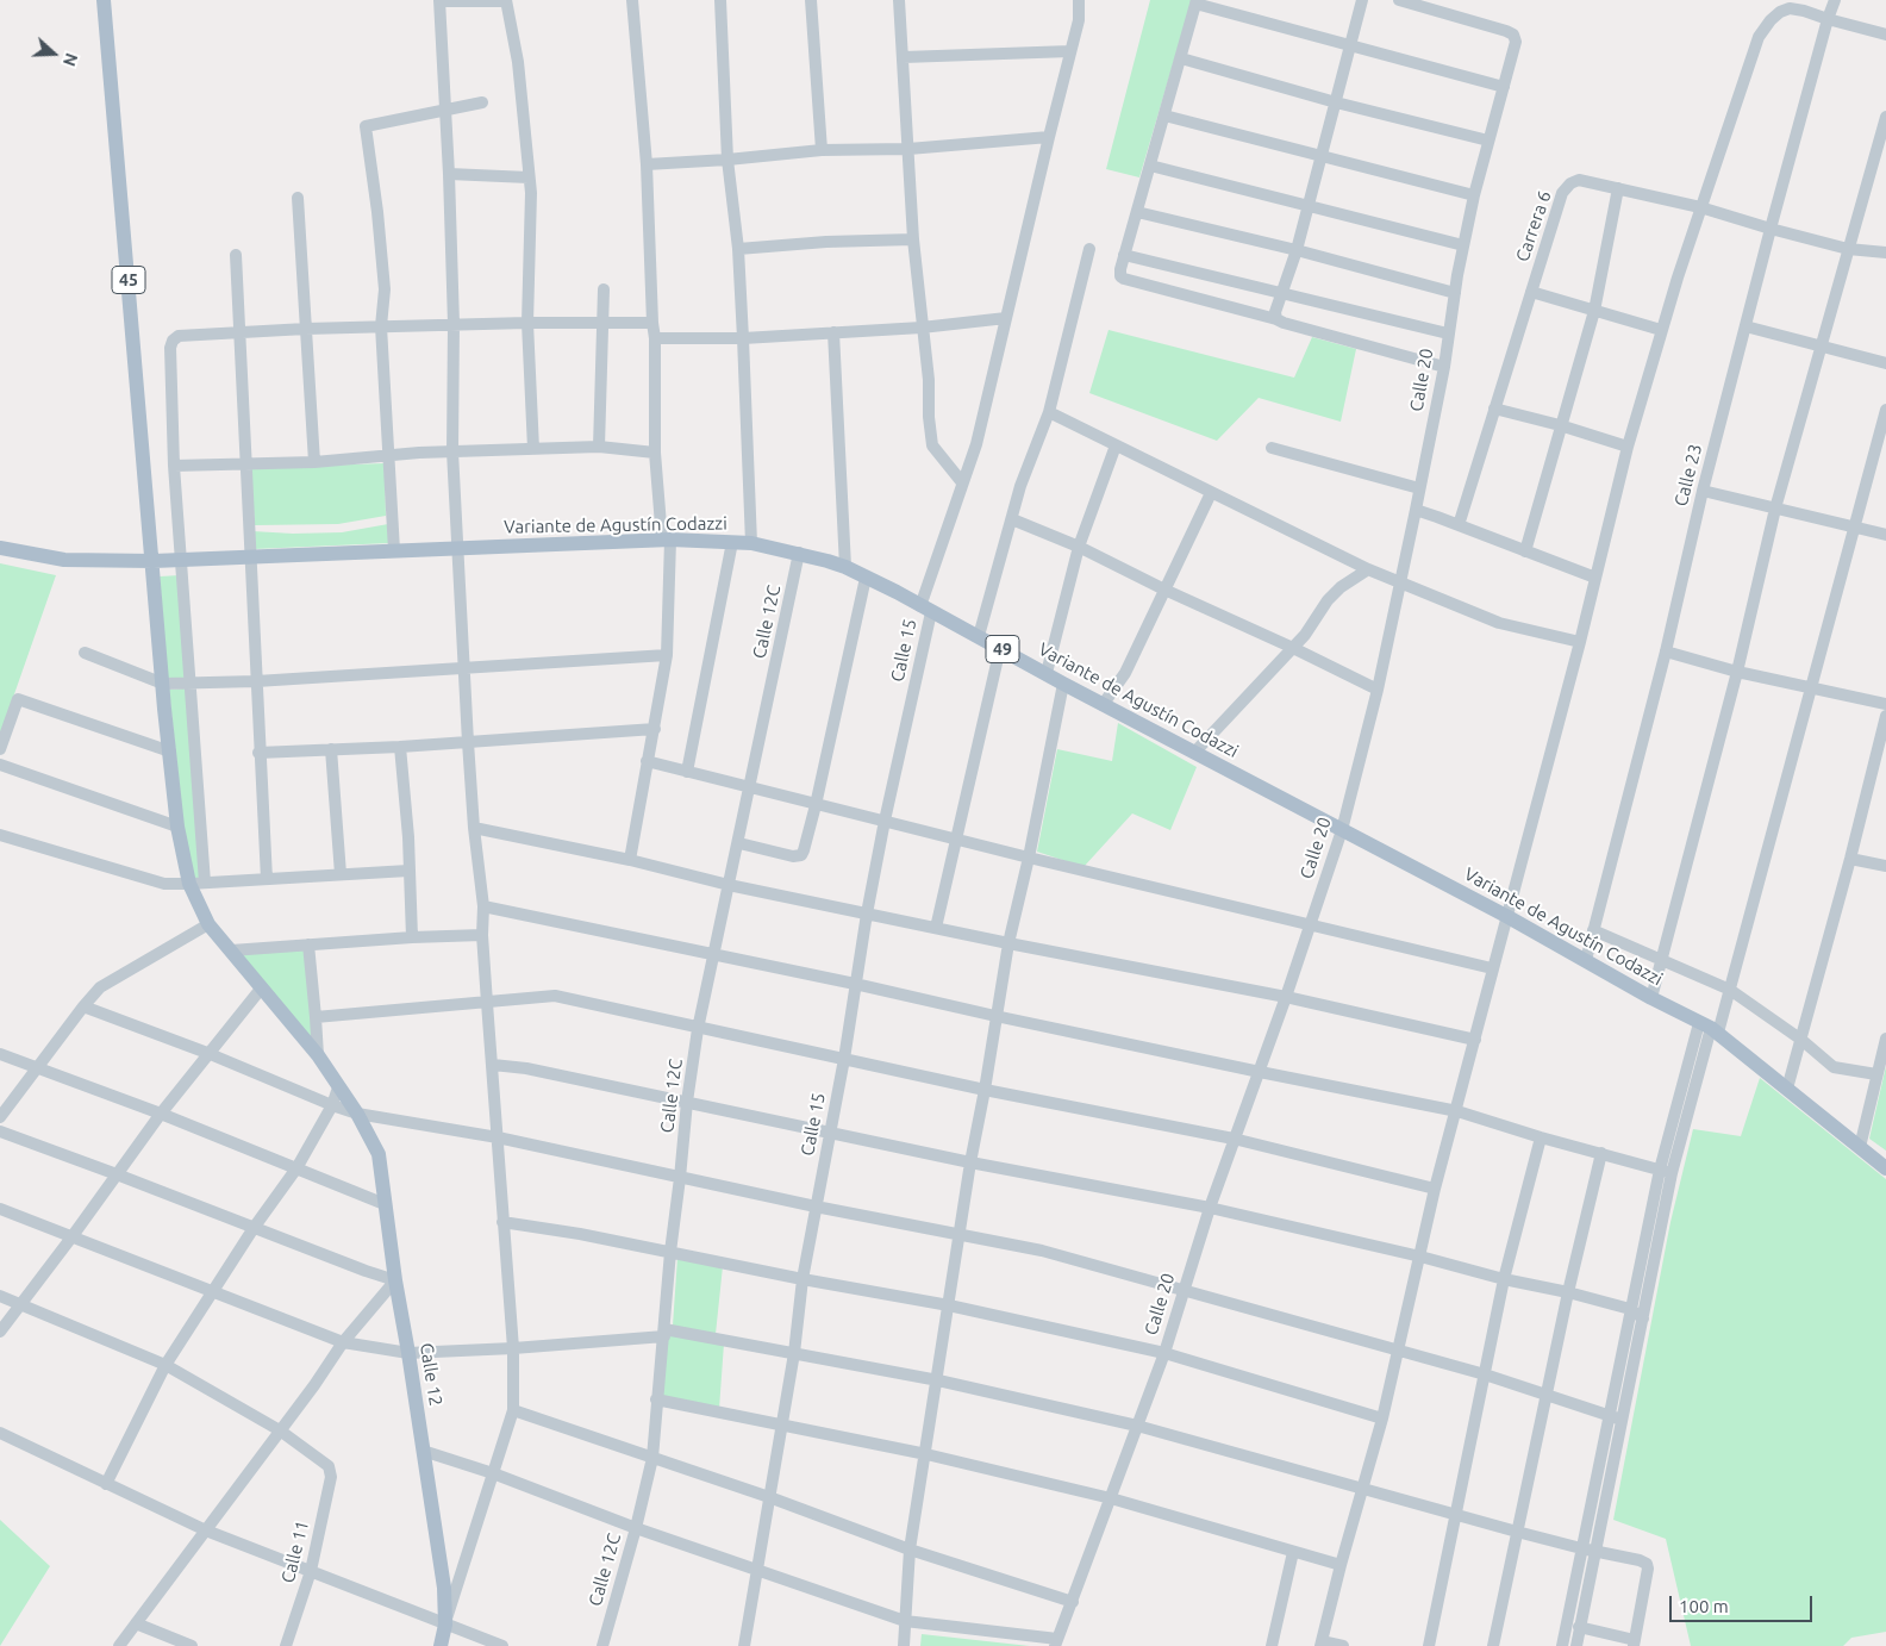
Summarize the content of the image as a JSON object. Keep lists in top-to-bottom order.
{
  "streets": {
    "main road": [
      "45",
      "Variante de Agustín Codazzi",
      "49",
      "Calle 12"
    ],
    "street": [
      "Carrera 6",
      "Calle 20",
      "Calle 23",
      "Calle 12C",
      "Calle 15",
      "Calle 11"
    ]
  },
  "crossings": [
    ["Carrera 6", "Calle 23"],
    ["45", "Variante de Agustín Codazzi"],
    ["45", "Calle 12"],
    ["Calle 20", "Variante de Agustín Codazzi"],
    ["Calle 23", "Variante de Agustín Codazzi"],
    ["Variante de Agustín Codazzi", "Calle 12C"],
    ["Variante de Agustín Codazzi", "Calle 15"],
    ["Variante de Agustín Codazzi", "Calle 12"]
  ],
  "scale_bar": "100 m",
  "north": "right"
}
